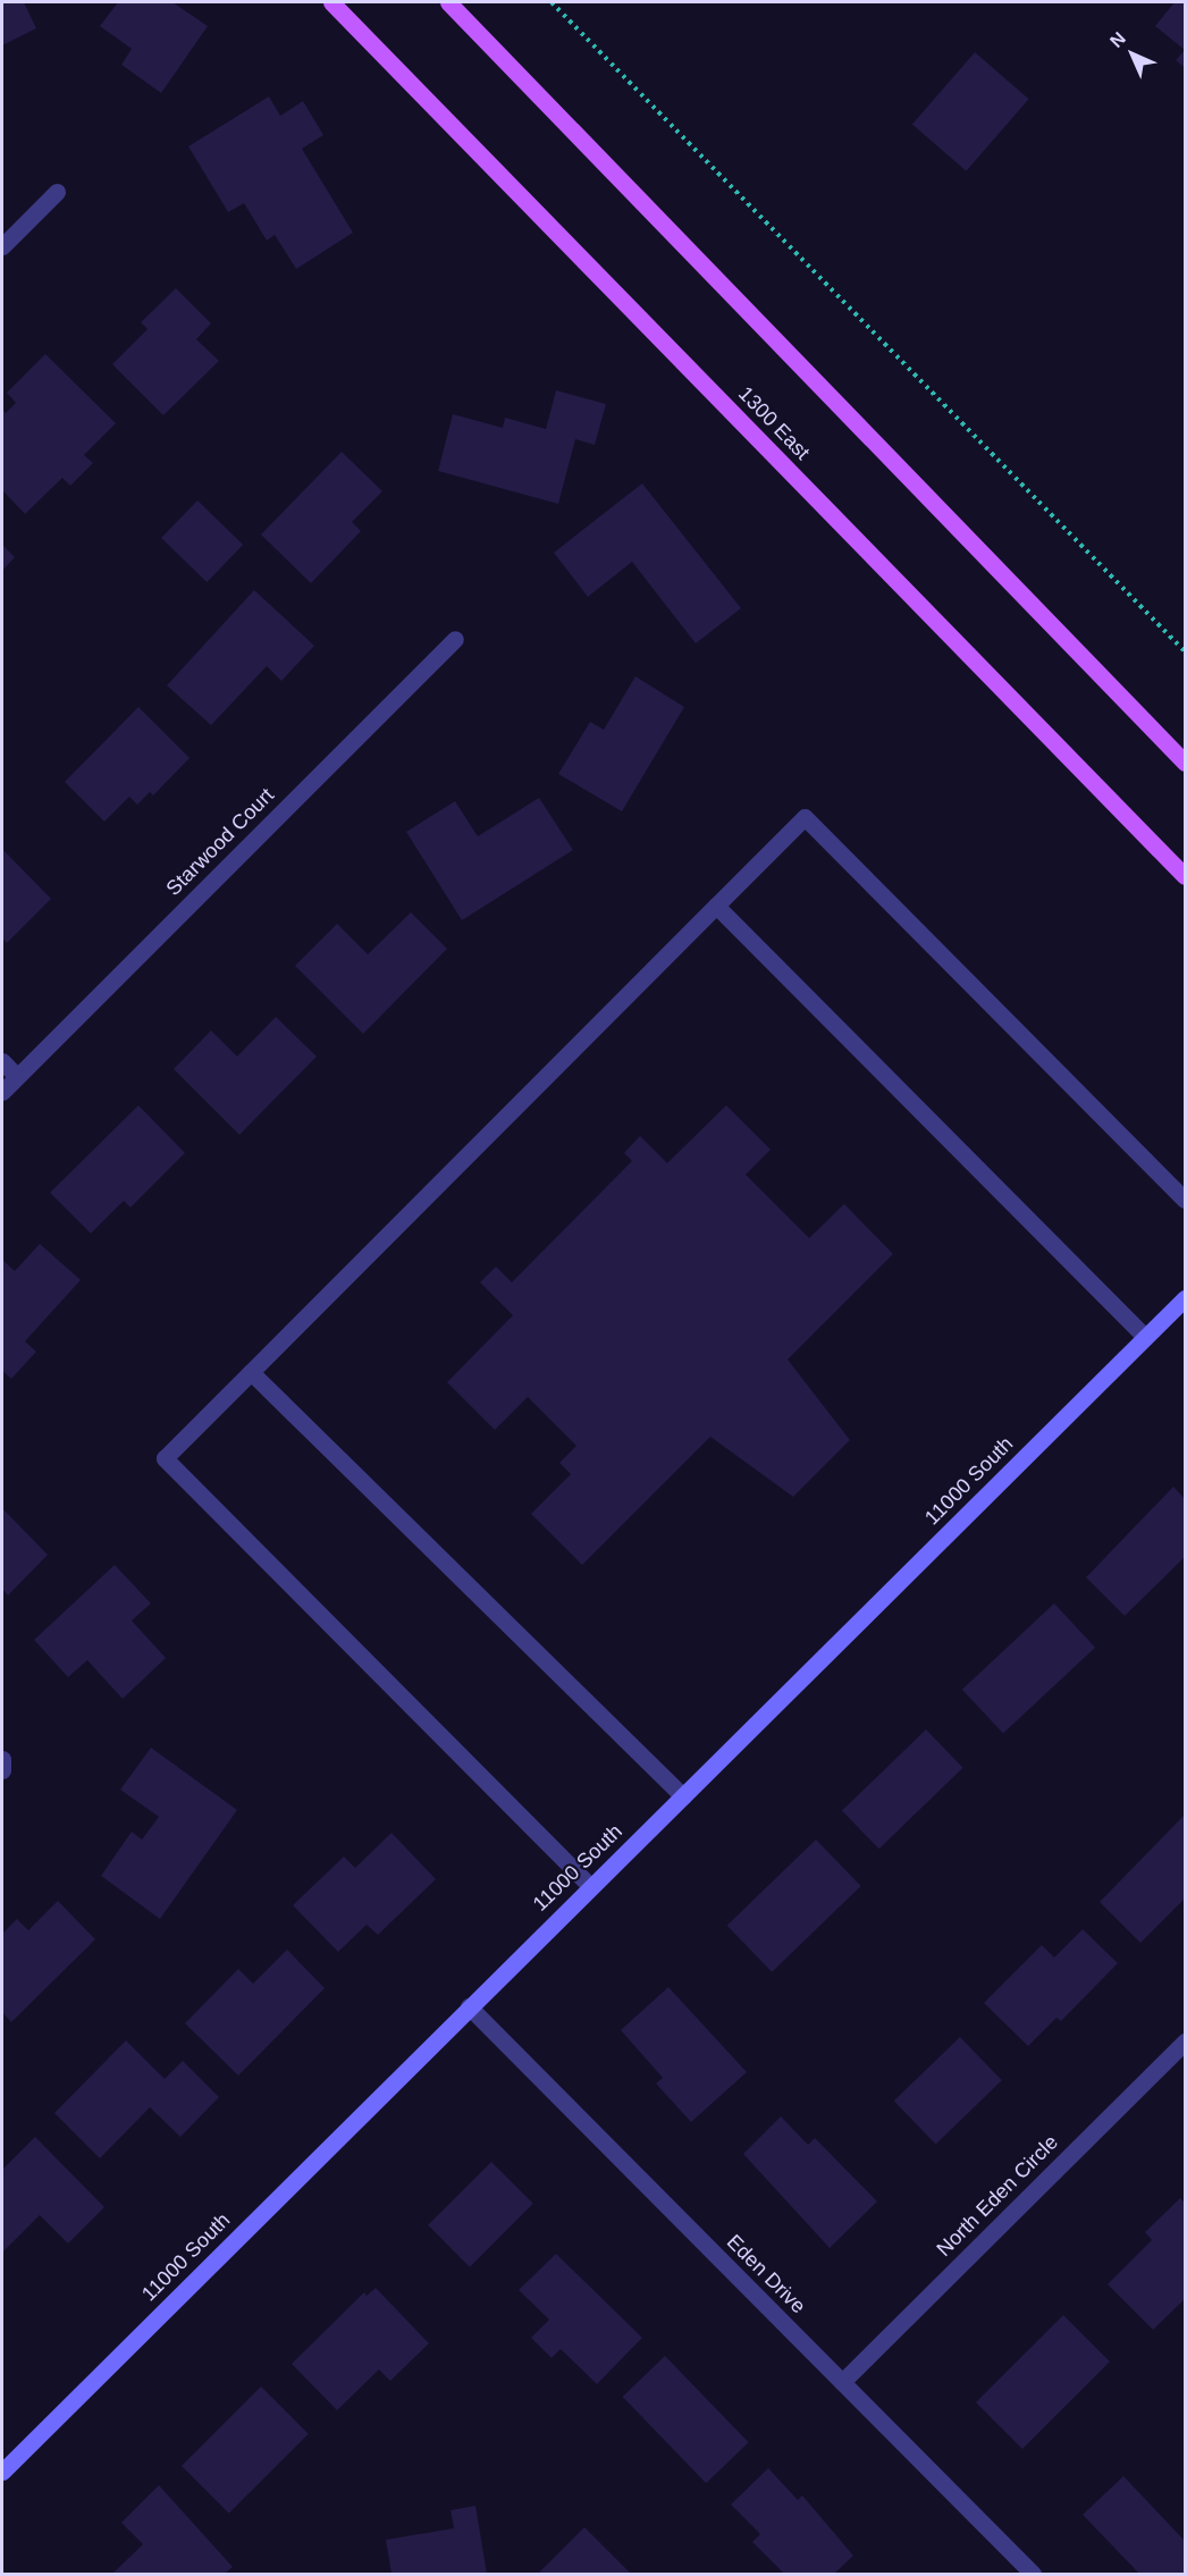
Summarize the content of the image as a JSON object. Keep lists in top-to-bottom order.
{
  "streets": {
    "main road": ["1300 East"],
    "street": [
      "Starwood Court",
      "11000 South",
      "North Eden Circle",
      "Eden Drive"
    ]
  },
  "crossings": [
    ["11000 South", "Eden Drive"],
    ["North Eden Circle", "Eden Drive"]
  ],
  "north": "top left"
}
